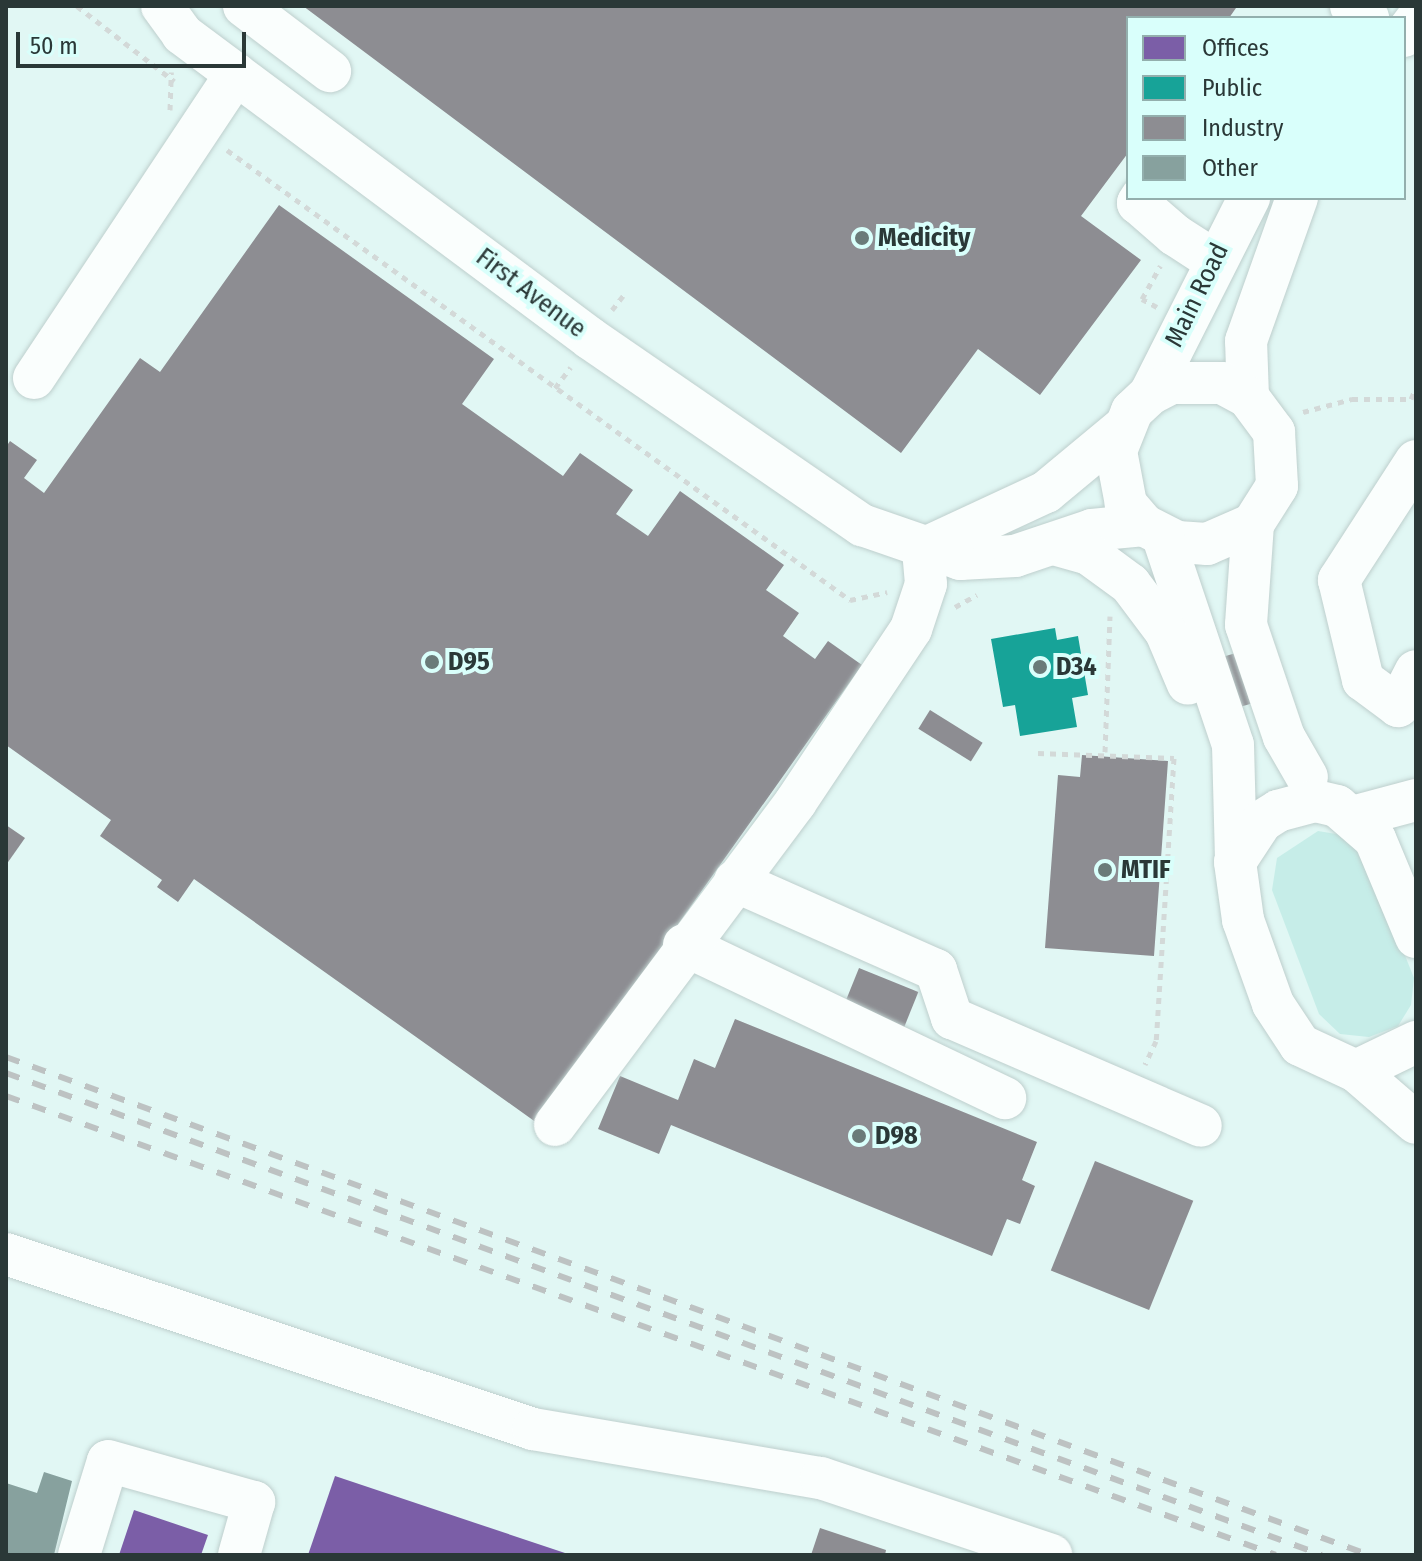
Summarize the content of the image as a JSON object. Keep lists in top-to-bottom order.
{
  "streets": {
    "street": ["First Avenue", "Main Road"]
  },
  "crossings": [
    ["First Avenue", "Main Road"]
  ],
  "places": [
    "Medicity",
    "D95",
    "D34",
    "MTIF",
    "D98"
  ],
  "legend": [
    "Offices",
    "Public",
    "Industry",
    "Other"
  ],
  "scale_bar": "50 m"
}
